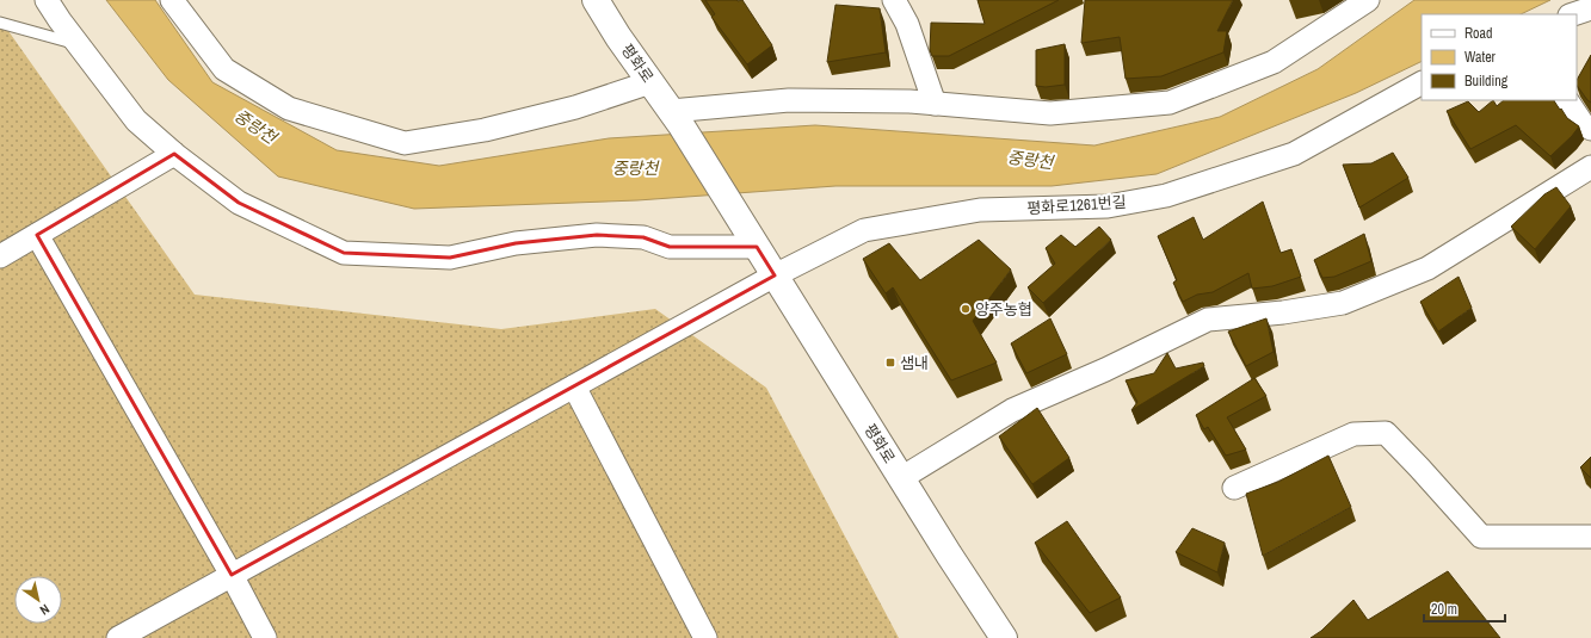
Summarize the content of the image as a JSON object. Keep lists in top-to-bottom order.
{
  "streets": {
    "main road": ["평화로"],
    "street": ["평화로1261번길"]
  },
  "crossings": [
    ["평화로", "평화로1261번길"]
  ],
  "water": ["중랑천"],
  "places": {
    "other": ["양주농협"],
    "transit": ["샘내"]
  },
  "legend": ["Road", "Water", "Building"],
  "scale_bar": "20 m",
  "north": "bottom right"
}
